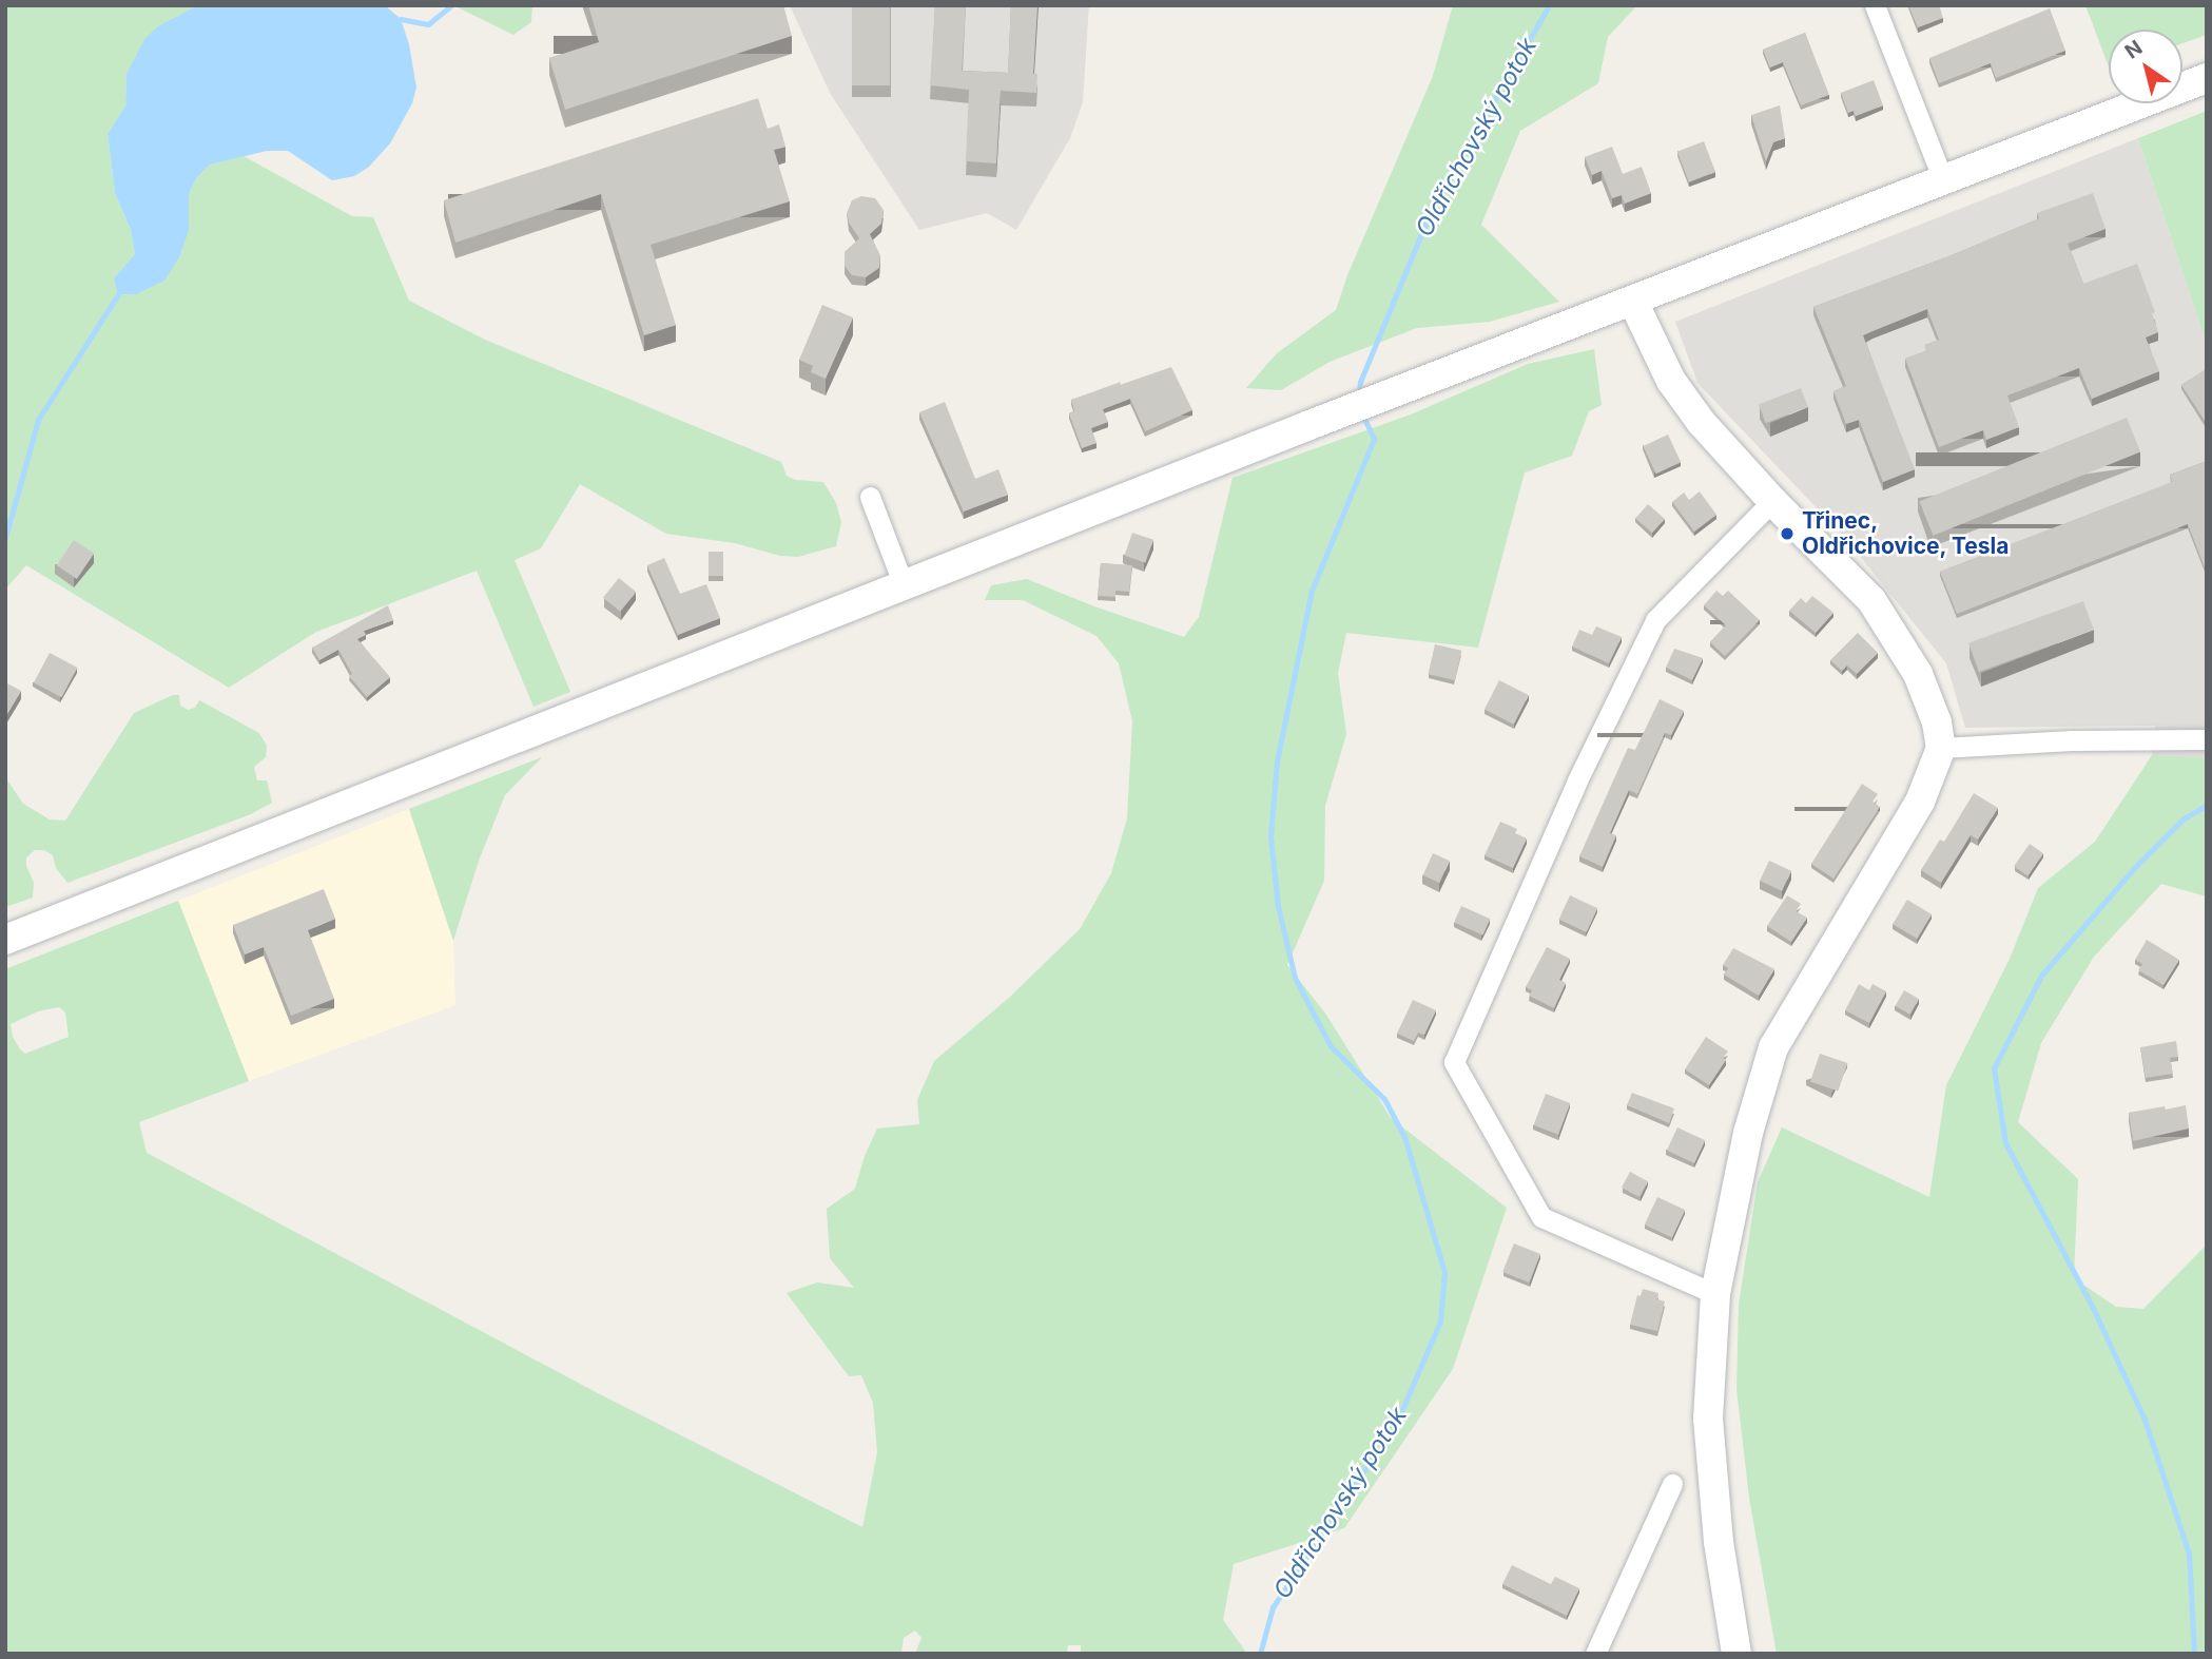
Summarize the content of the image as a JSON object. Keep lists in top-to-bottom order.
{
  "water": ["Oldřichovský potok"],
  "places": ["Třinec, Oldřichovice, Tesla"],
  "north": "top left"
}
